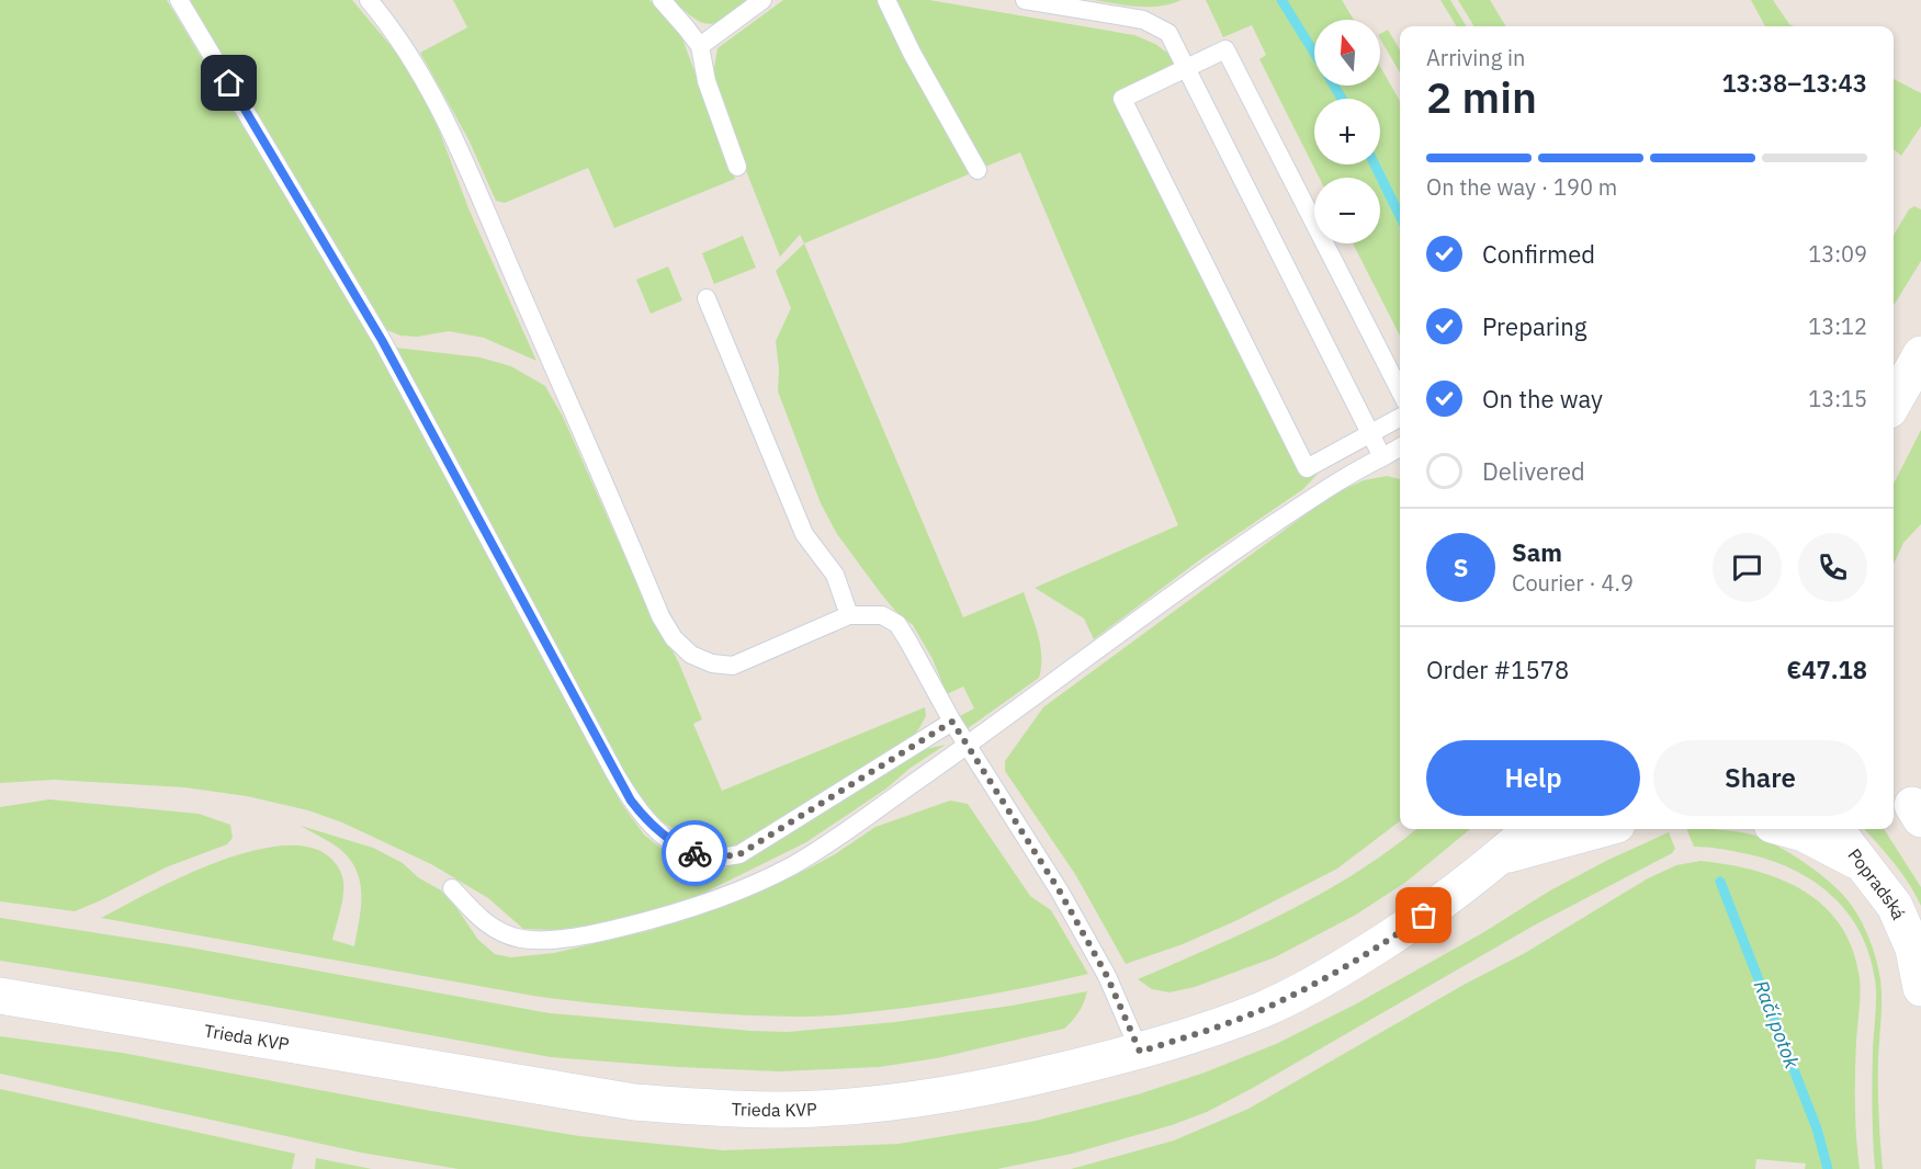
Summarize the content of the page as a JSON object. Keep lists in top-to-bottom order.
{
  "streets": {
    "street": ["Popradská", "Trieda KVP"]
  },
  "water": ["Račí potok"],
  "north": "top",
  "page": {
    "map_buttons": ["+", "−"],
    "heading": ["2 min", "Arriving in", "13:38–13:43"],
    "panel": [
      "Sam",
      "Courier · 4.9",
      "Order #1578",
      "€47.18"
    ],
    "bar": "On the way · 190 m",
    "list": [
      ["Confirmed", "13:09"],
      ["Preparing", "13:12"],
      ["On the way", "13:15"],
      "Delivered"
    ],
    "round": "S",
    "buttons": ["Help", "Share"]
  }
}
